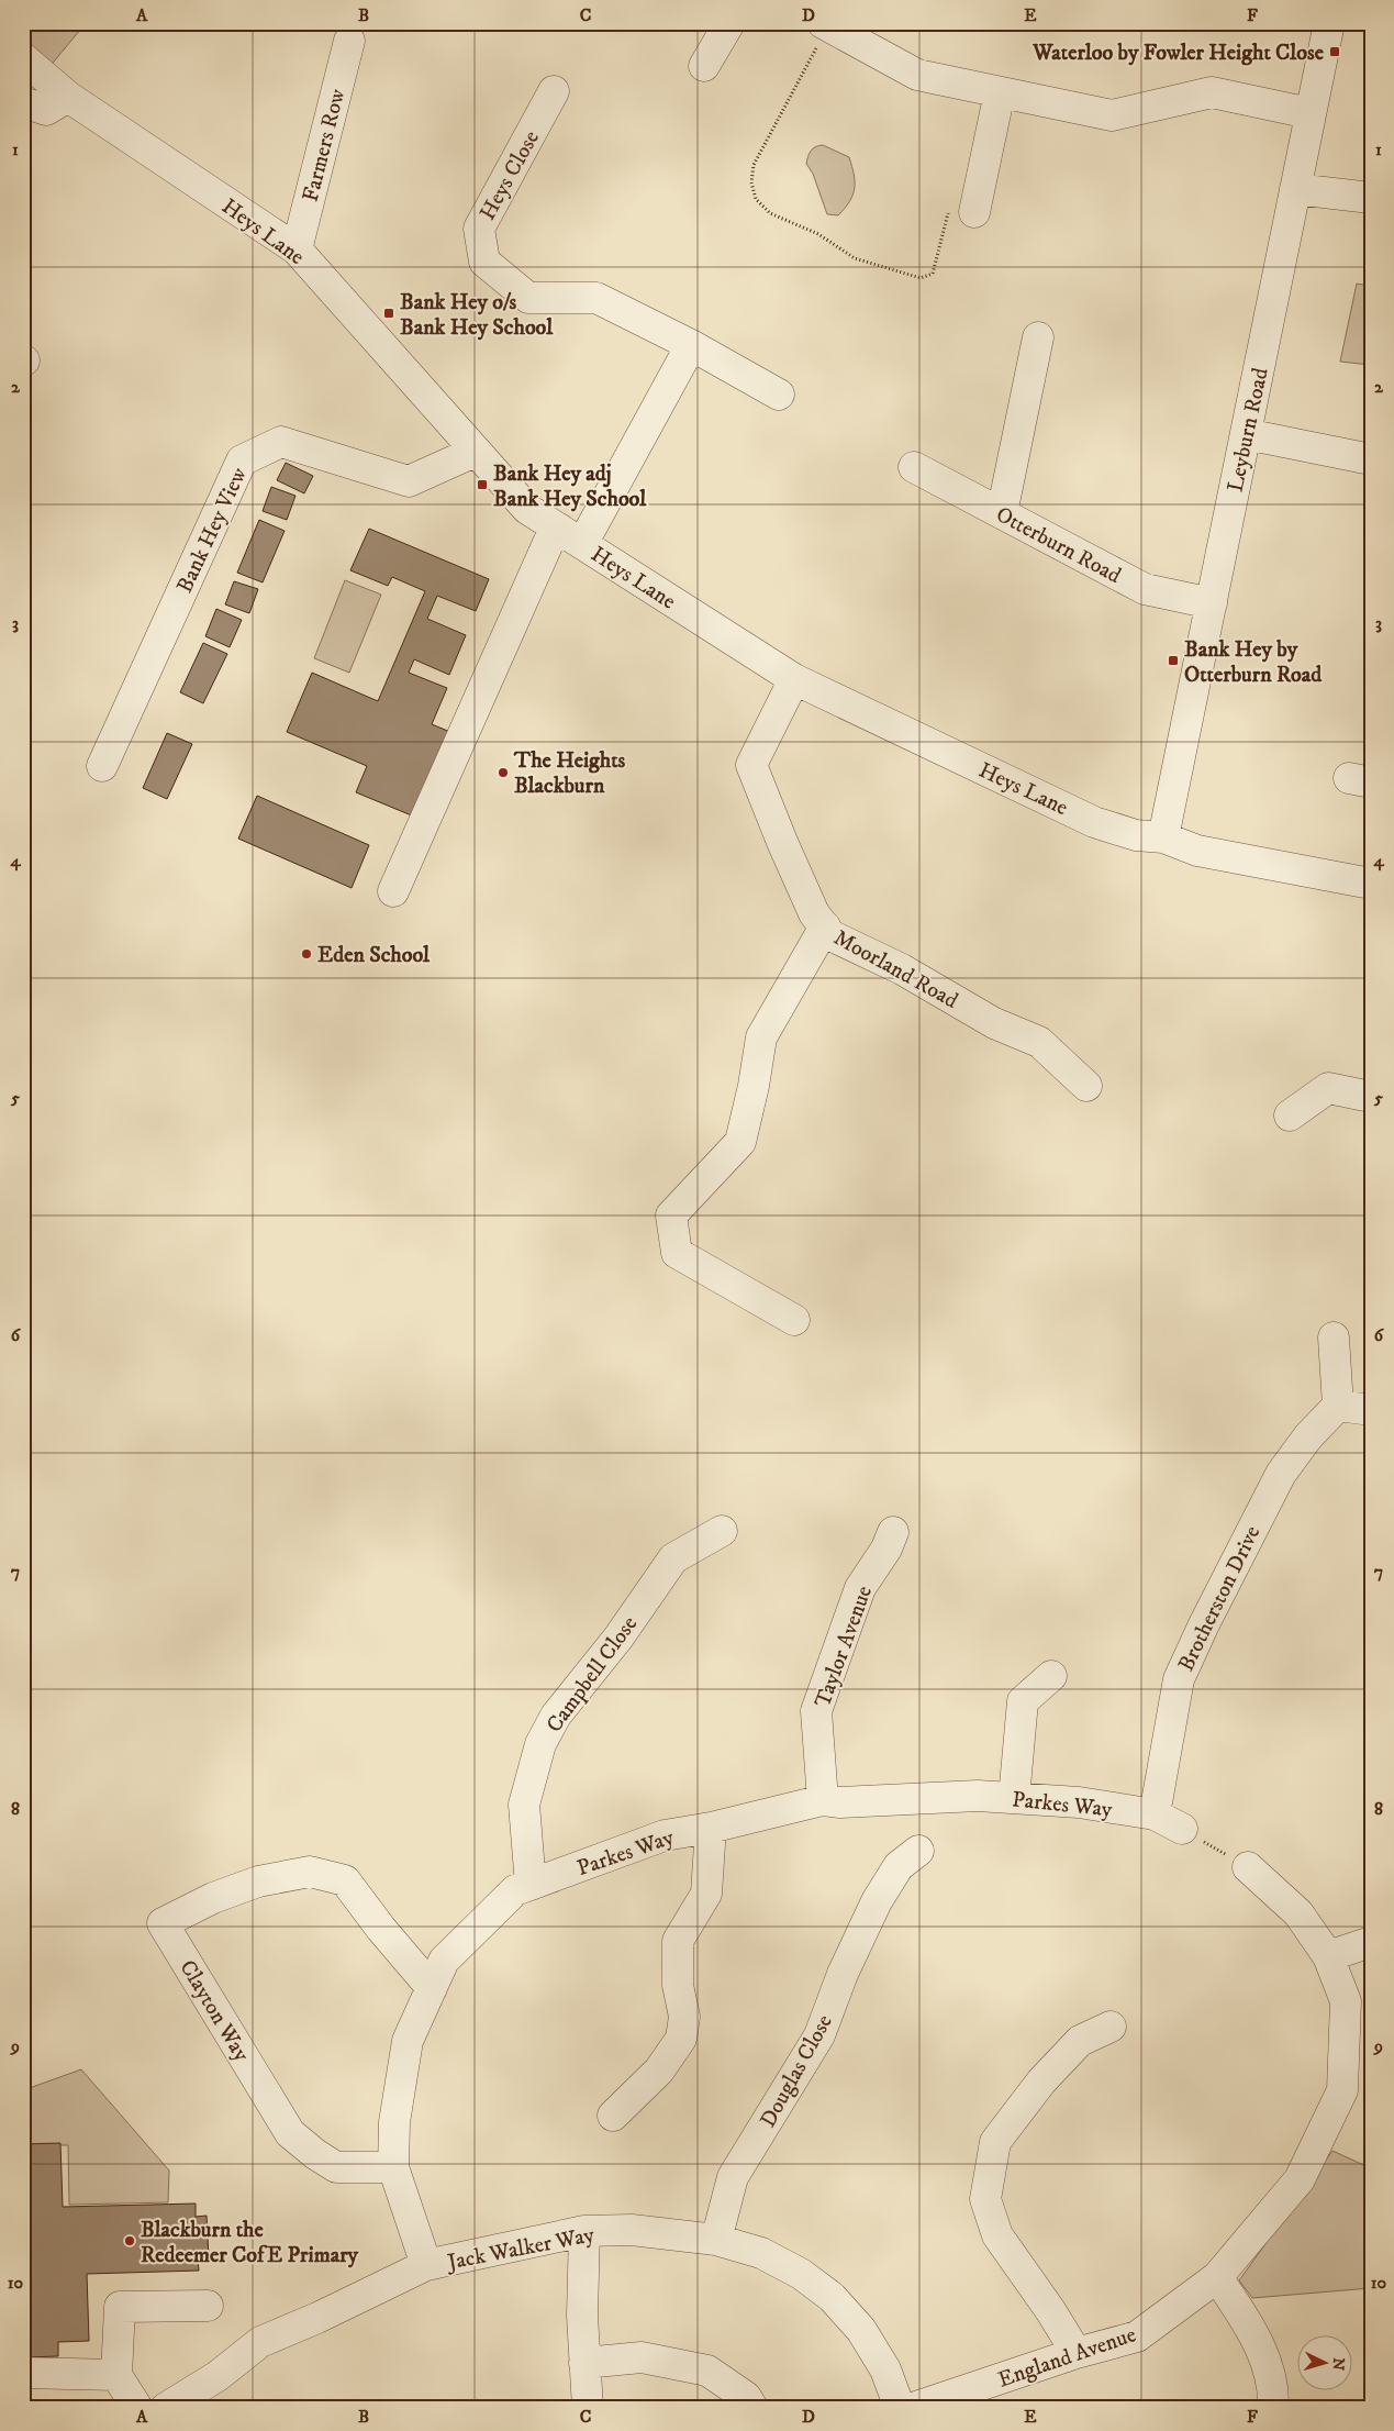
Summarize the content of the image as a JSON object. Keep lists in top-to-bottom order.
{
  "streets": {
    "street": [
      "Farmers Row",
      "Heys Close",
      "Heys Lane",
      "Leyburn Road",
      "Bank Hey View",
      "Otterburn Road",
      "Moorland Road",
      "Brotherston Drive",
      "Taylor Avenue",
      "Campbell Close",
      "Parkes Way",
      "Clayton Way",
      "Douglas Close",
      "Jack Walker Way",
      "England Avenue"
    ]
  },
  "crossings": [
    ["Farmers Row", "Heys Lane"],
    ["Heys Lane", "Leyburn Road"],
    ["Heys Lane", "Bank Hey View"],
    ["Heys Lane", "Moorland Road"],
    ["Leyburn Road", "Otterburn Road"],
    ["Brotherston Drive", "Parkes Way"],
    ["Taylor Avenue", "Parkes Way"],
    ["Campbell Close", "Parkes Way"],
    ["Parkes Way", "Clayton Way"],
    ["Parkes Way", "Jack Walker Way"],
    ["Douglas Close", "Jack Walker Way"]
  ],
  "places": {
    "transit": [
      "Waterloo by Fowler Height Close",
      "Bank Hey o/s Bank Hey School",
      "Bank Hey adj Bank Hey School",
      "Bank Hey by Otterburn Road"
    ],
    "other": ["The Heights Blackburn", "Eden School", "Blackburn the Redeemer CofE Primary"]
  },
  "north": "right",
  "grid": {
    "columns": [
      "A",
      "B",
      "C",
      "D",
      "E",
      "F"
    ],
    "rows": [
      "1",
      "2",
      "3",
      "4",
      "5",
      "6",
      "7",
      "8",
      "9",
      "10"
    ]
  }
}
